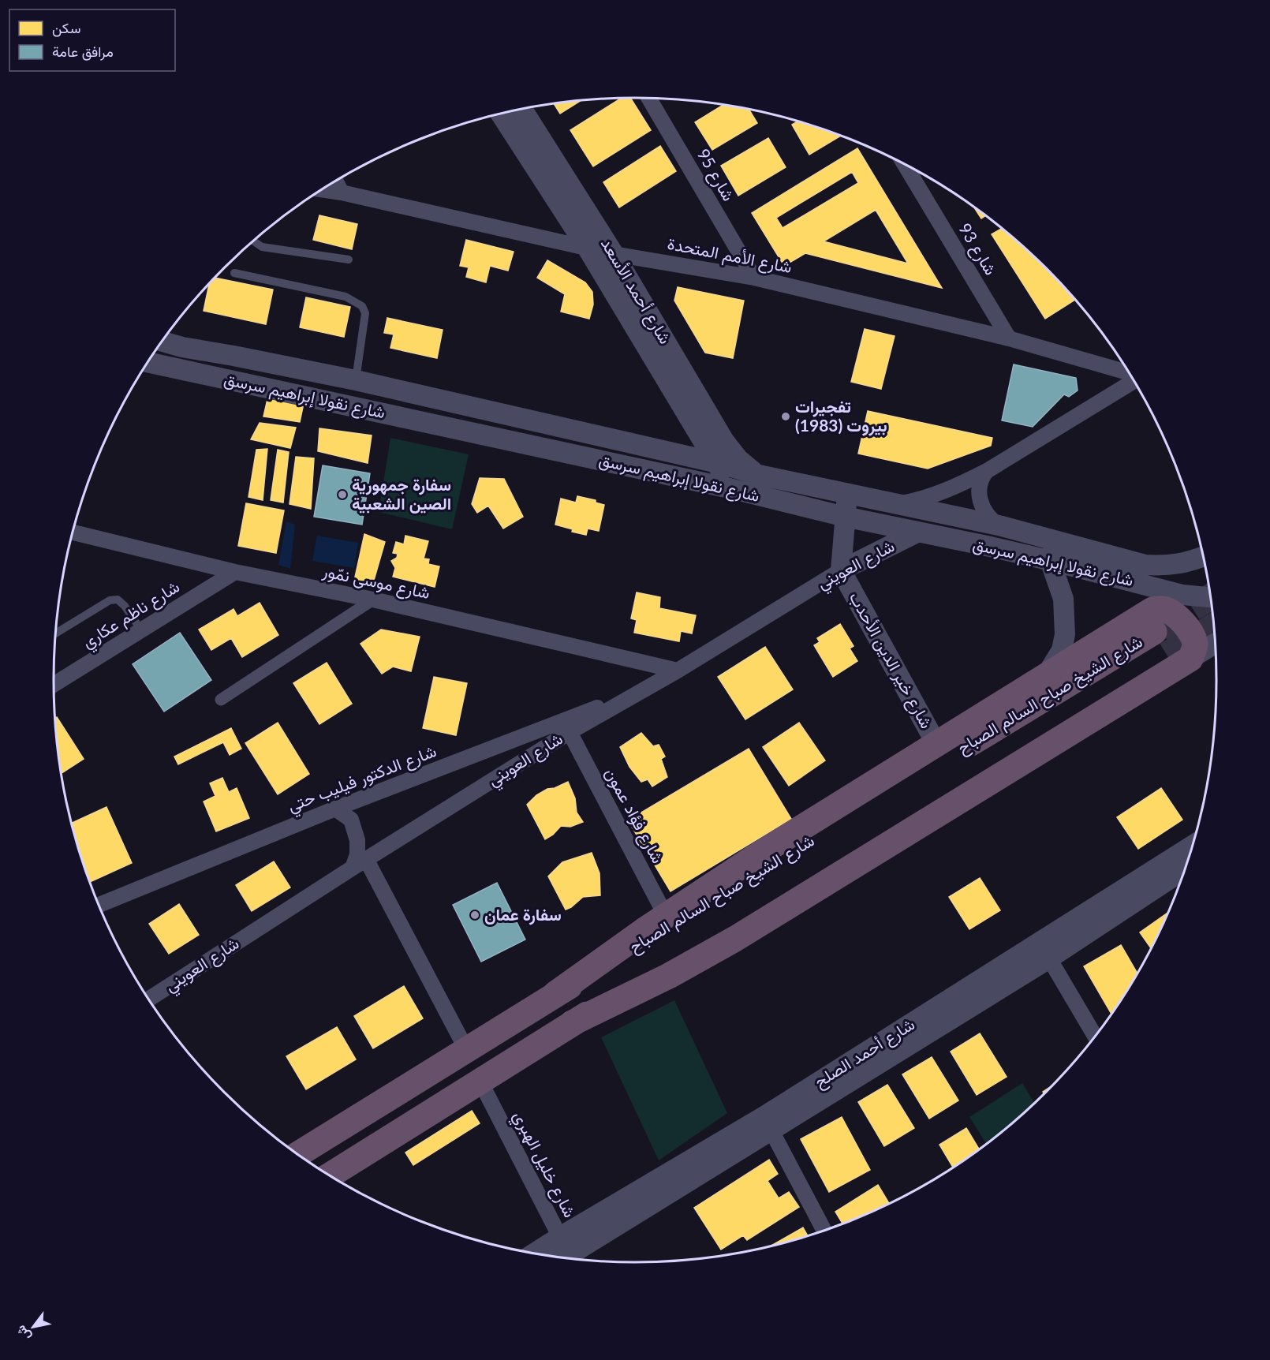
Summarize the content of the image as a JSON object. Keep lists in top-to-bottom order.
{
  "streets": {
    "highway": ["شارع الشيخ صباح السالم الصباح"],
    "street": [
      "شارع 95",
      "شارع 93",
      "شارع الأمم المتحدة",
      "شارع أحمد الأسعد",
      "شارع نقولا إبراهيم سرسق",
      "شارع العويني",
      "شارع موسى نمّور",
      "شارع ناظم عكاري",
      "شارع خير الدين الأحدب",
      "شارع الدكتور فيليب حتي",
      "شارع فؤاد عمون",
      "شارع أحمد الصلح",
      "شارع خليل الهبري"
    ]
  },
  "crossings": [
    ["شارع 95", "شارع الأمم المتحدة"],
    ["شارع 93", "شارع الأمم المتحدة"],
    ["شارع الأمم المتحدة", "شارع أحمد الأسعد"],
    ["شارع أحمد الأسعد", "شارع نقولا إبراهيم سرسق"],
    ["شارع نقولا إبراهيم سرسق", "شارع العويني"],
    ["شارع العويني", "شارع موسى نمّور"],
    ["شارع العويني", "شارع خير الدين الأحدب"],
    ["شارع العويني", "شارع الدكتور فيليب حتي"],
    ["شارع العويني", "شارع فؤاد عمون"],
    ["شارع موسى نمّور", "شارع ناظم عكاري"],
    ["شارع أحمد الصلح", "شارع خليل الهبري"]
  ],
  "places": ["تفجيرات بيروت (1983)", "سفارة جمهورية الصين الشعبية", "سفارة عمان"],
  "legend": ["سكن", "مرافق عامة"],
  "north": "bottom left"
}
